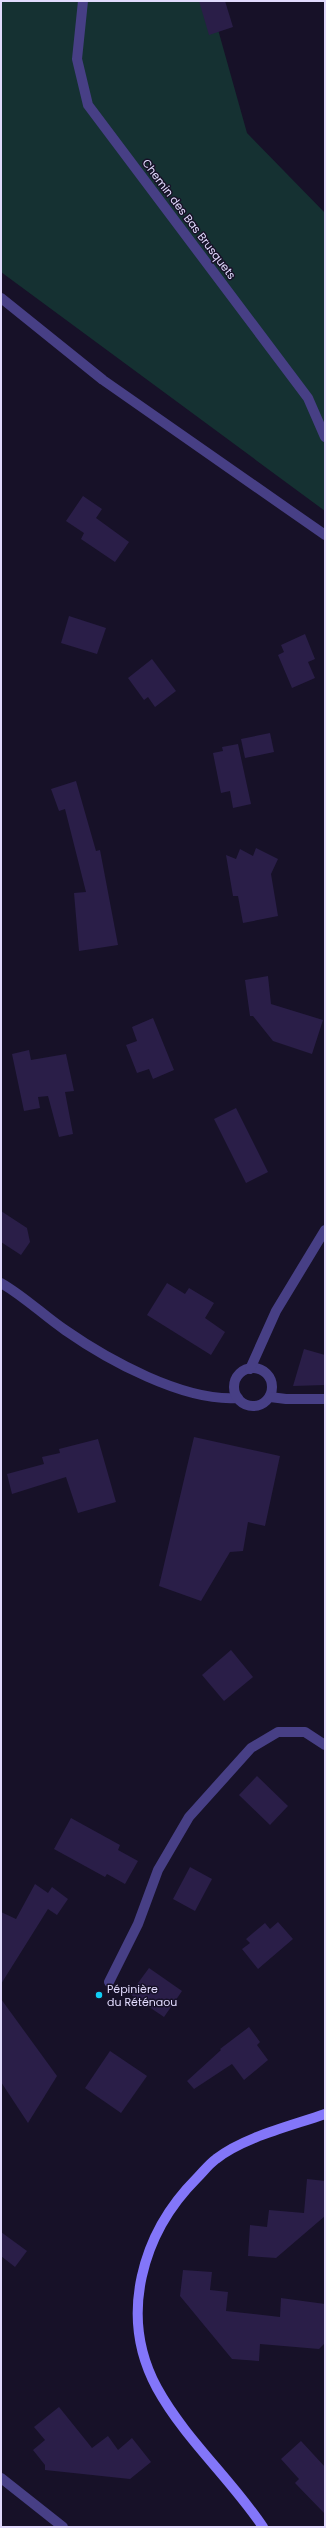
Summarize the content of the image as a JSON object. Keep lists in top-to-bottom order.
{
  "streets": {
    "street": ["Chemin des Bas Brusquets"]
  },
  "places": ["Pépinière du Réténaou"]
}
